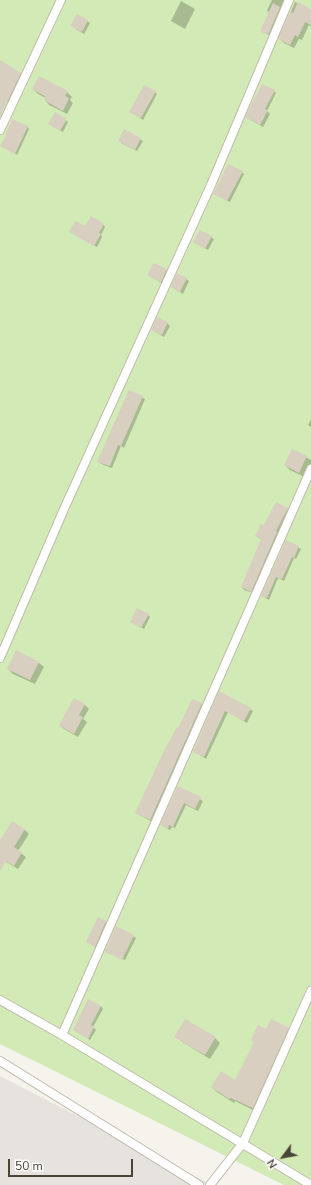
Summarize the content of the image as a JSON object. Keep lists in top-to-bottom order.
{
  "scale_bar": "50 m",
  "north": "bottom left"
}
